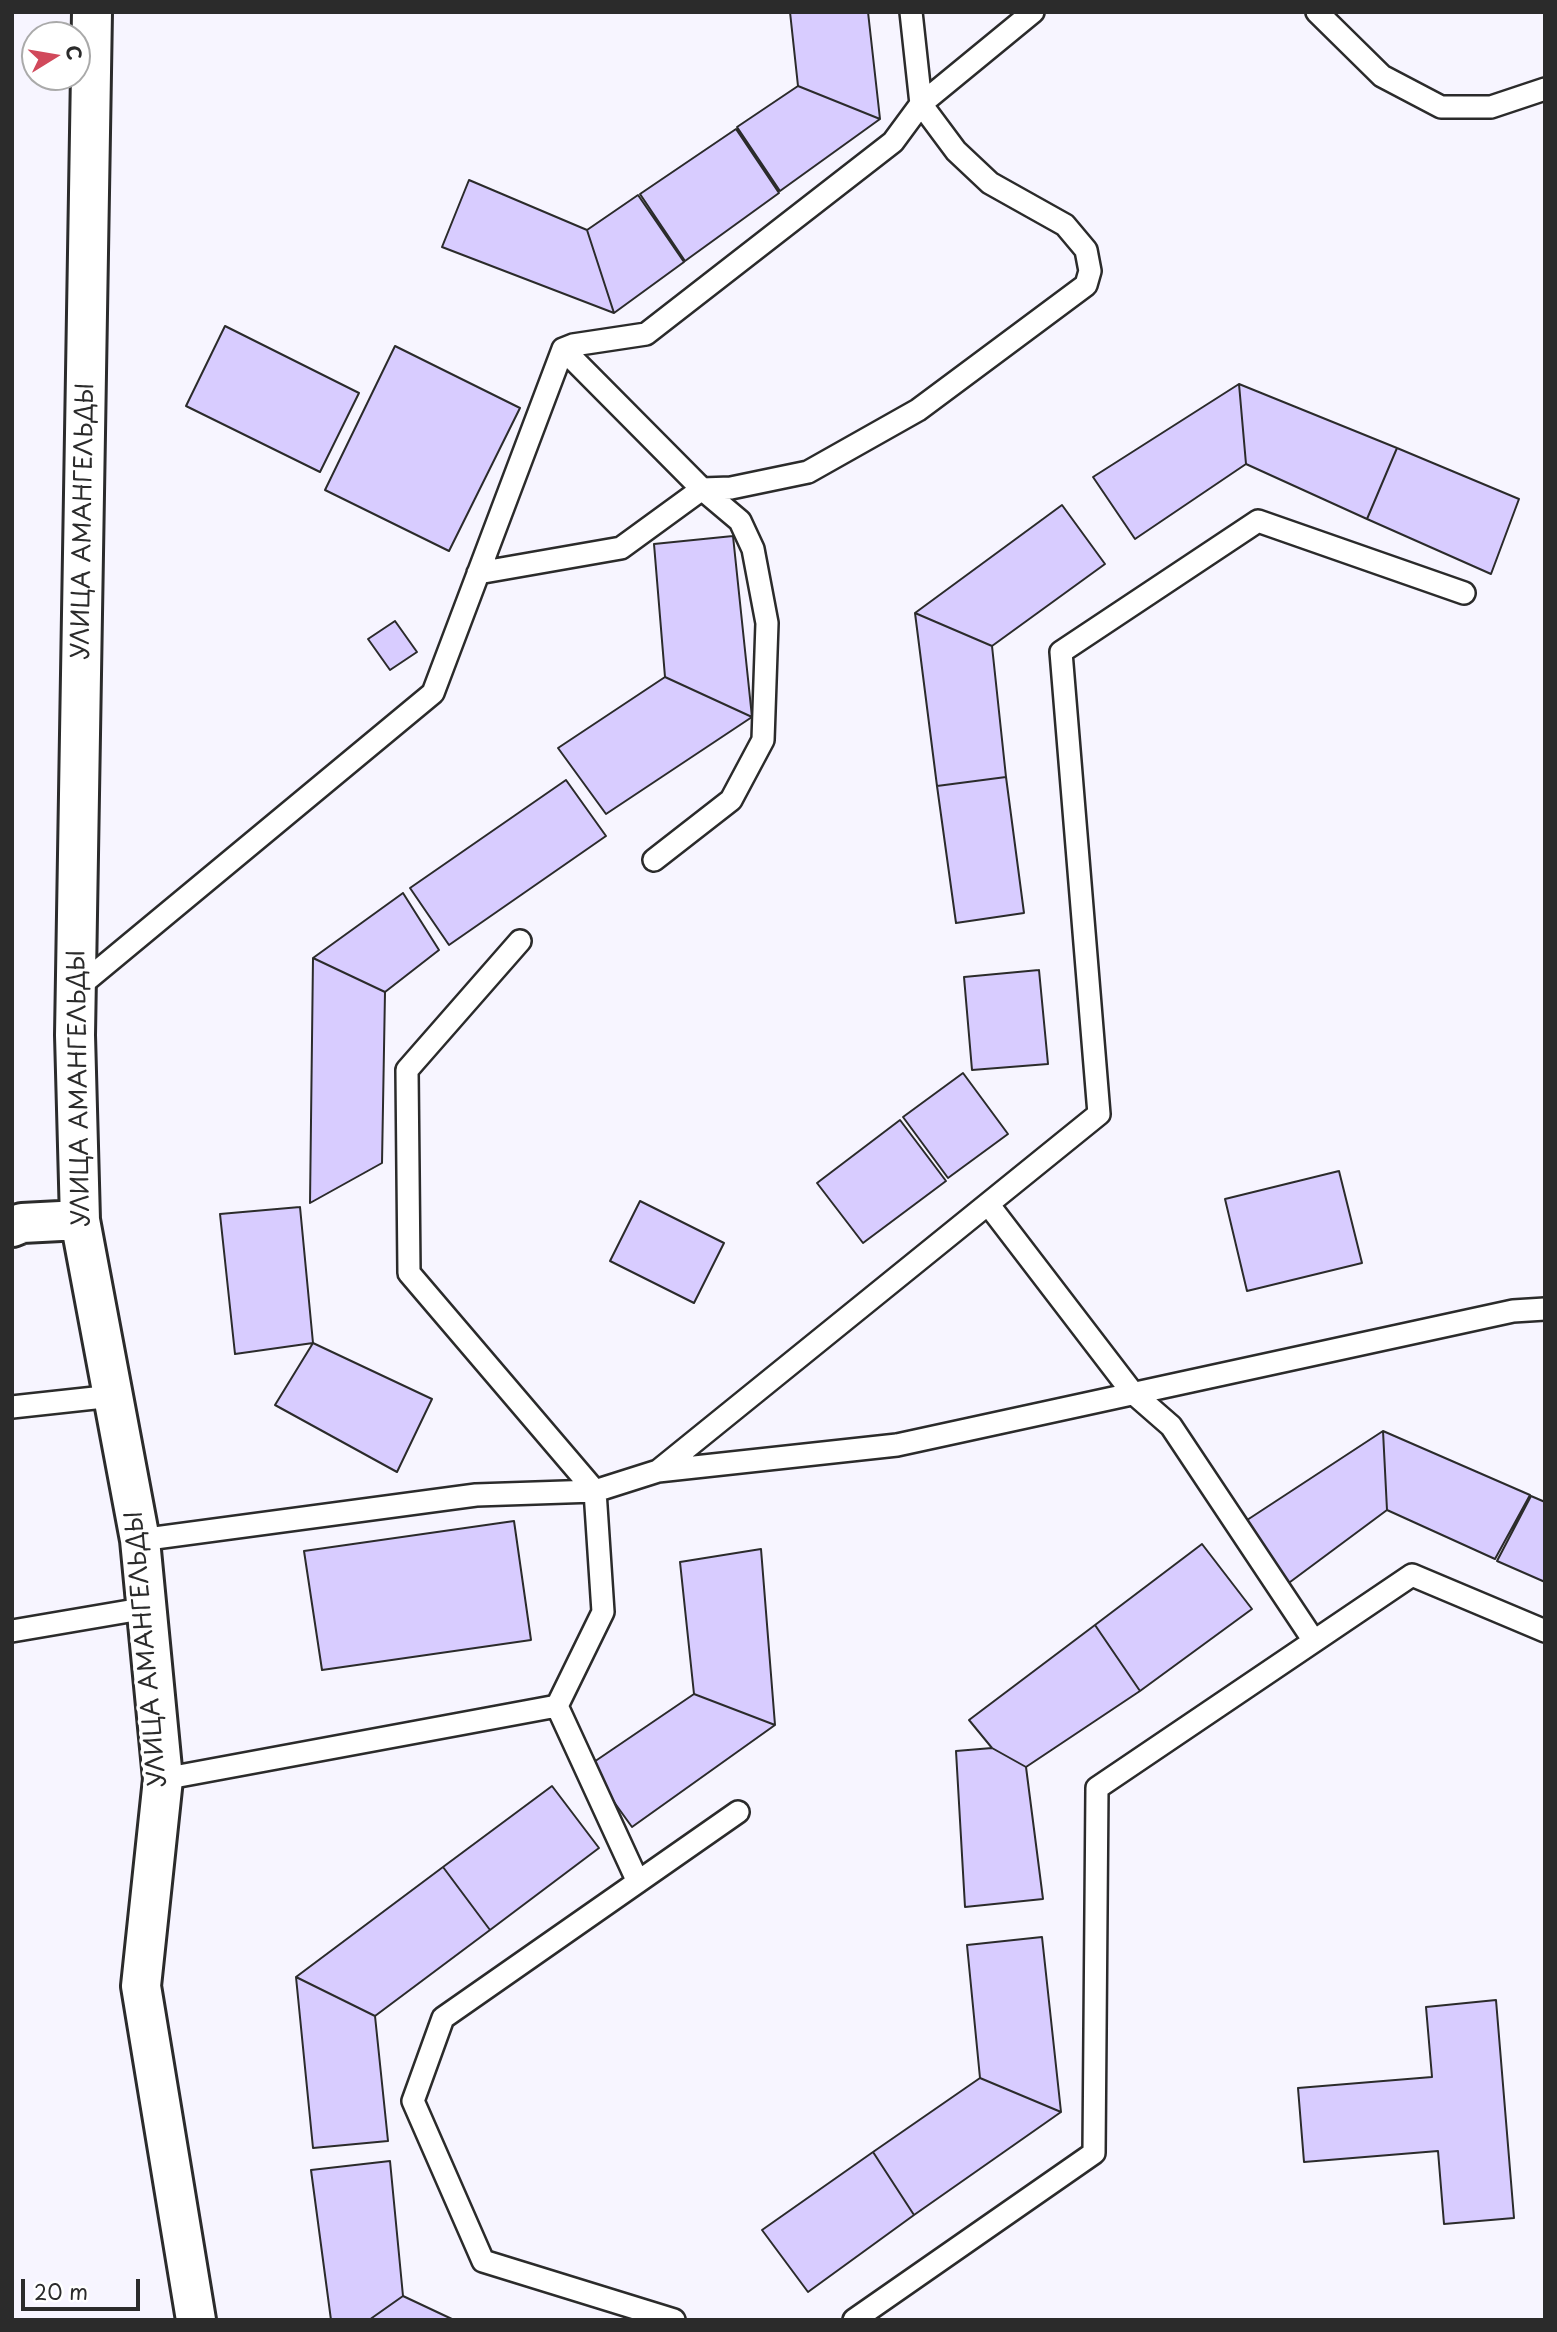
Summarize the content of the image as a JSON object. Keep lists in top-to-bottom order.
{
  "streets": {
    "street": ["УЛИЦА АМАНГЕЛЬДЫ"]
  },
  "scale_bar": "20 m",
  "north": "right"
}
